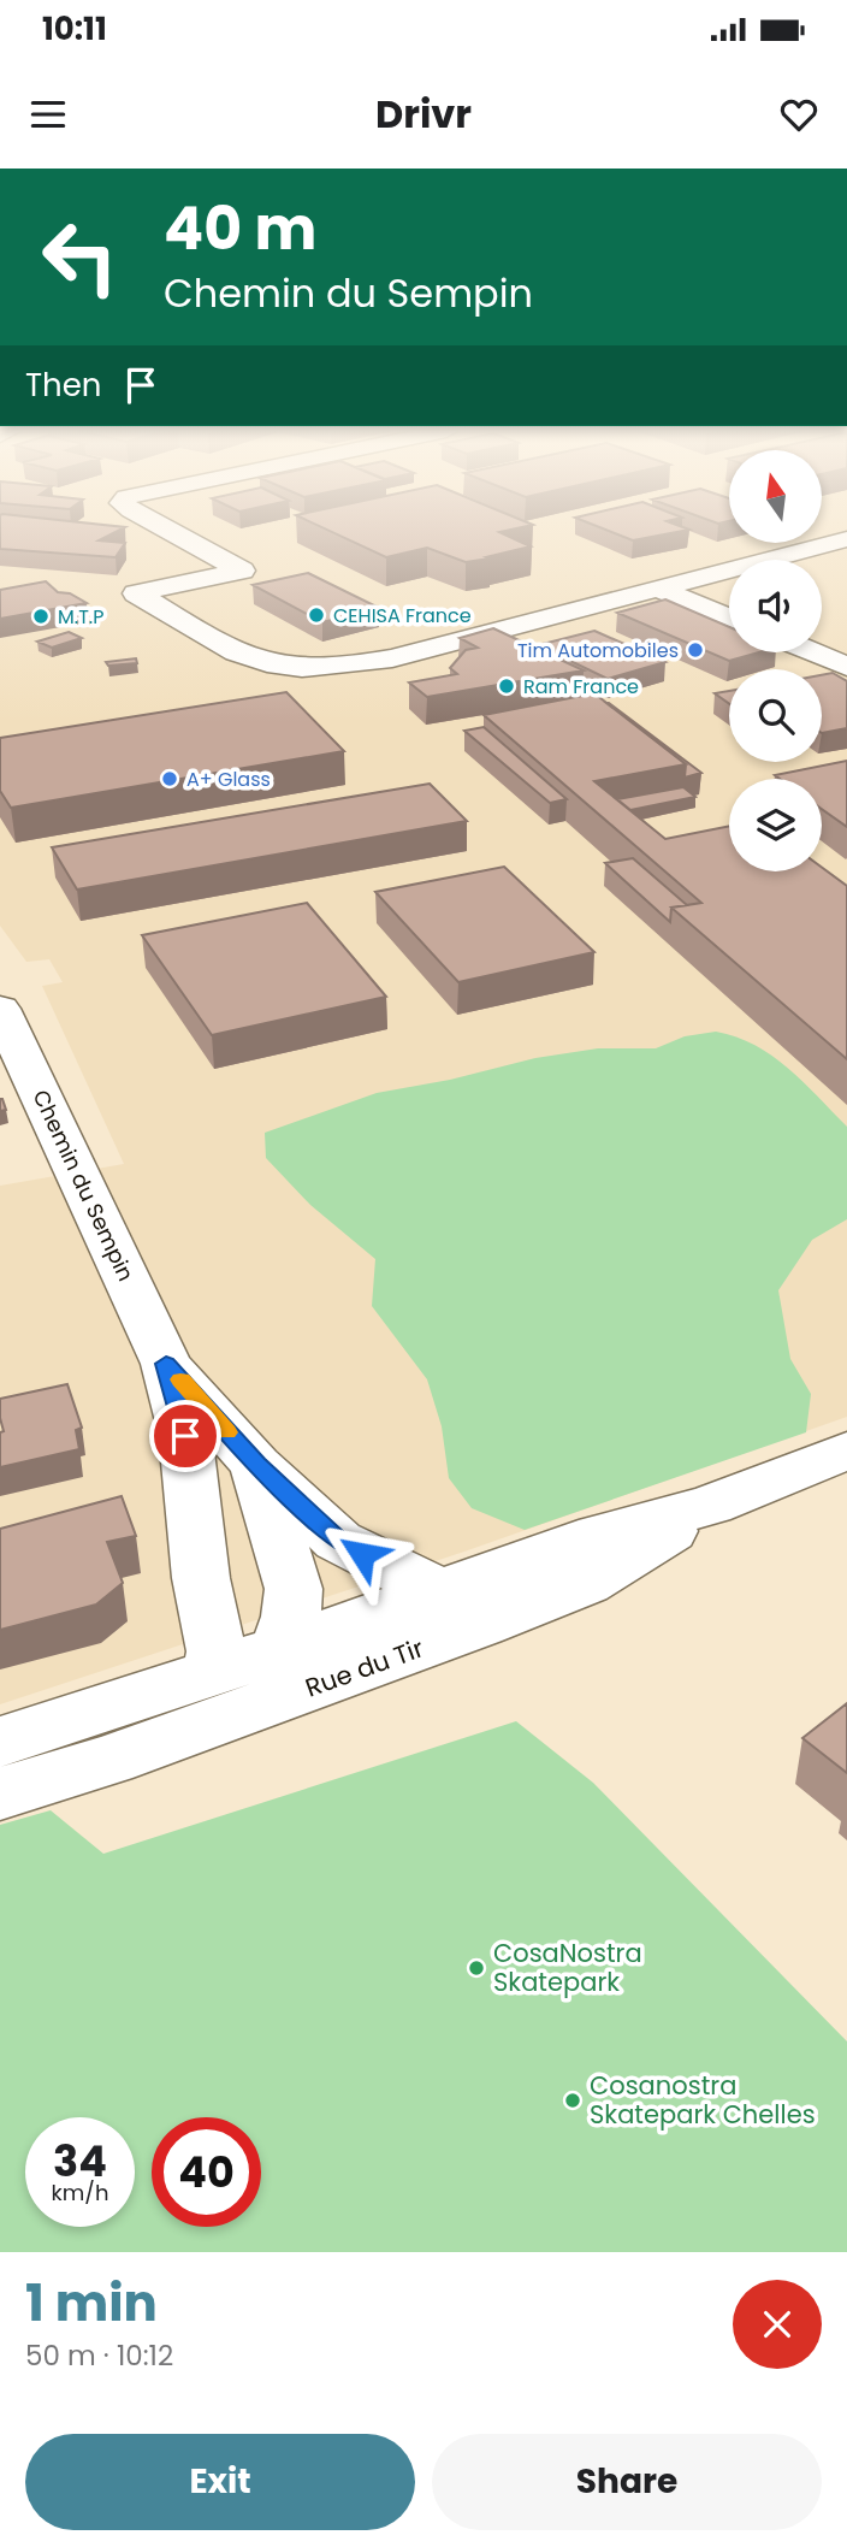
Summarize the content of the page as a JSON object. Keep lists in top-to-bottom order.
{
  "streets": {
    "street": ["Chemin du Sempin", "Rue du Tir"]
  },
  "crossings": [
    ["Chemin du Sempin", "Rue du Tir"]
  ],
  "places": [
    "CEHISA France",
    "M.T.P",
    "Tim Automobiles",
    "Ram France",
    "A+ Glass",
    "CosaNostra Skatepark",
    "Cosanostra Skatepark Chelles"
  ],
  "north": "top",
  "page": {
    "status": "10:11",
    "header": "Drivr",
    "turn": ["40 m", "Chemin du Sempin"],
    "then": "Then",
    "speed": "34 km/h",
    "limit": "40",
    "heading": ["1 min", "50 m · 10:12"],
    "buttons": ["Exit", "Share"]
  }
}
